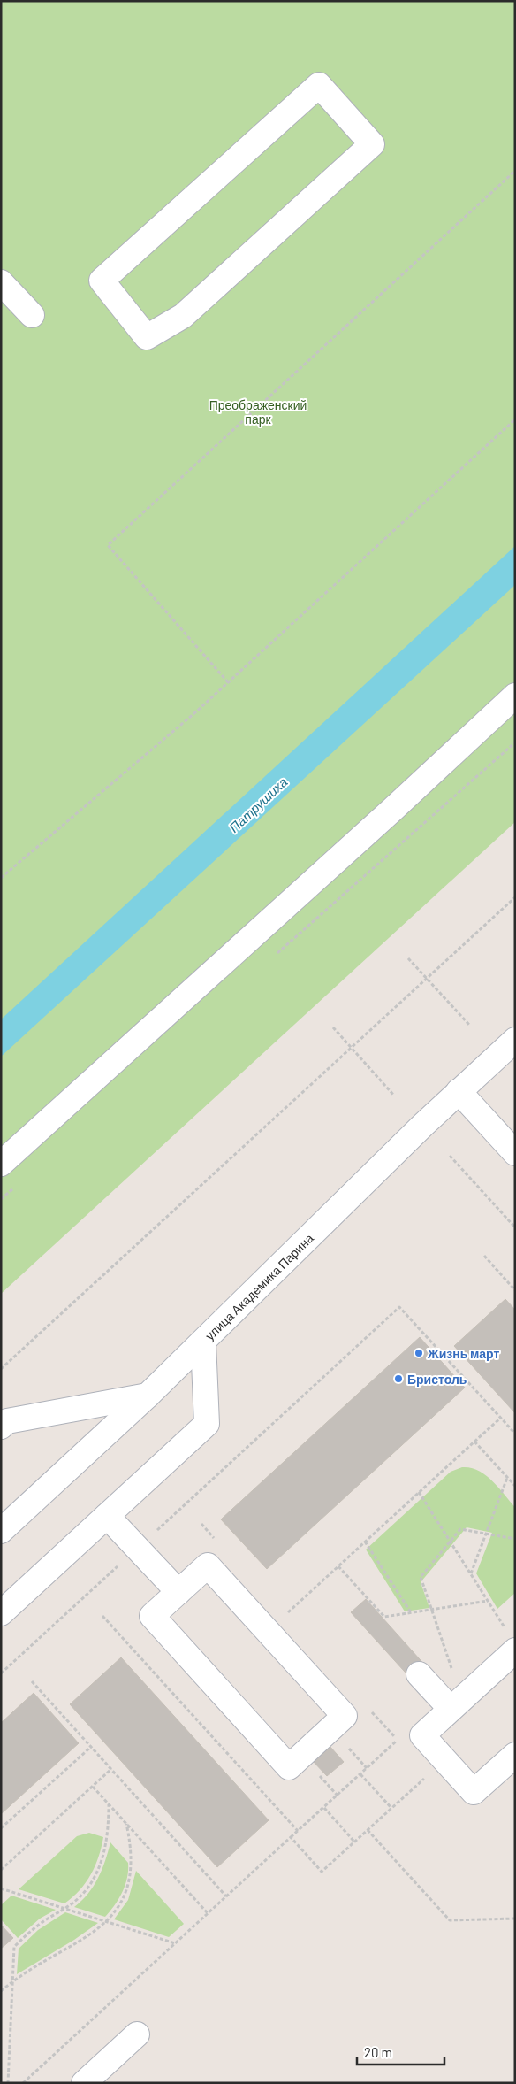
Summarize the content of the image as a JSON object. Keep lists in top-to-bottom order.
{
  "streets": {
    "street": ["улица Академика Парина"]
  },
  "water": ["Патрушиха"],
  "parks": ["Преображенский парк"],
  "places": ["Жизнь март", "Бристоль"],
  "scale_bar": "20 m"
}
